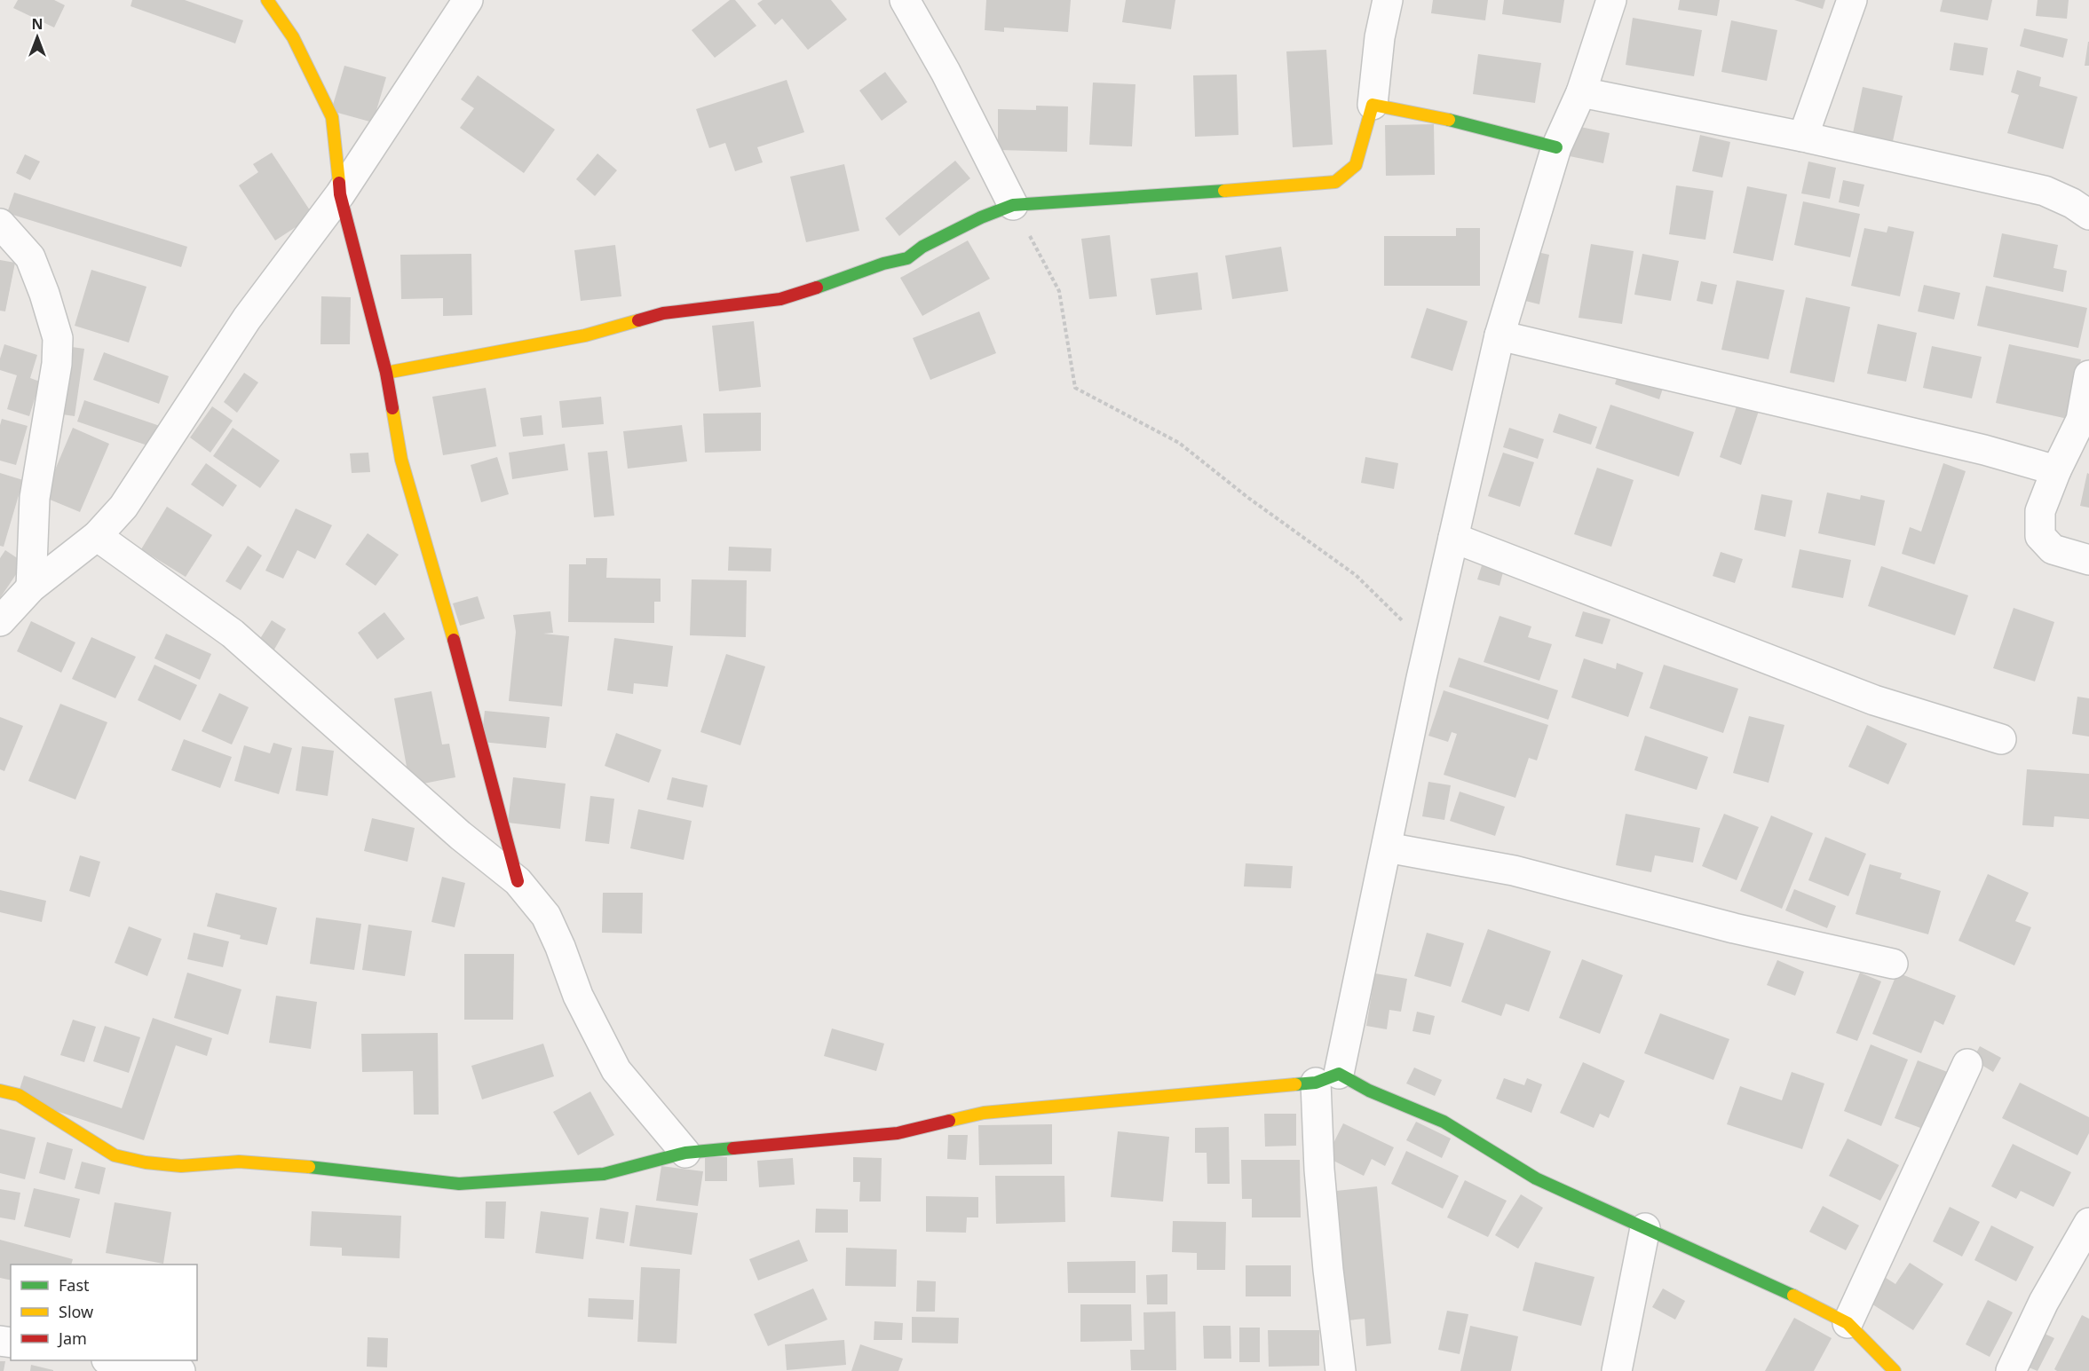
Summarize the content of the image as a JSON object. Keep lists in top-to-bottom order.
{
  "legend": ["Fast", "Slow", "Jam"],
  "north": "top"
}
